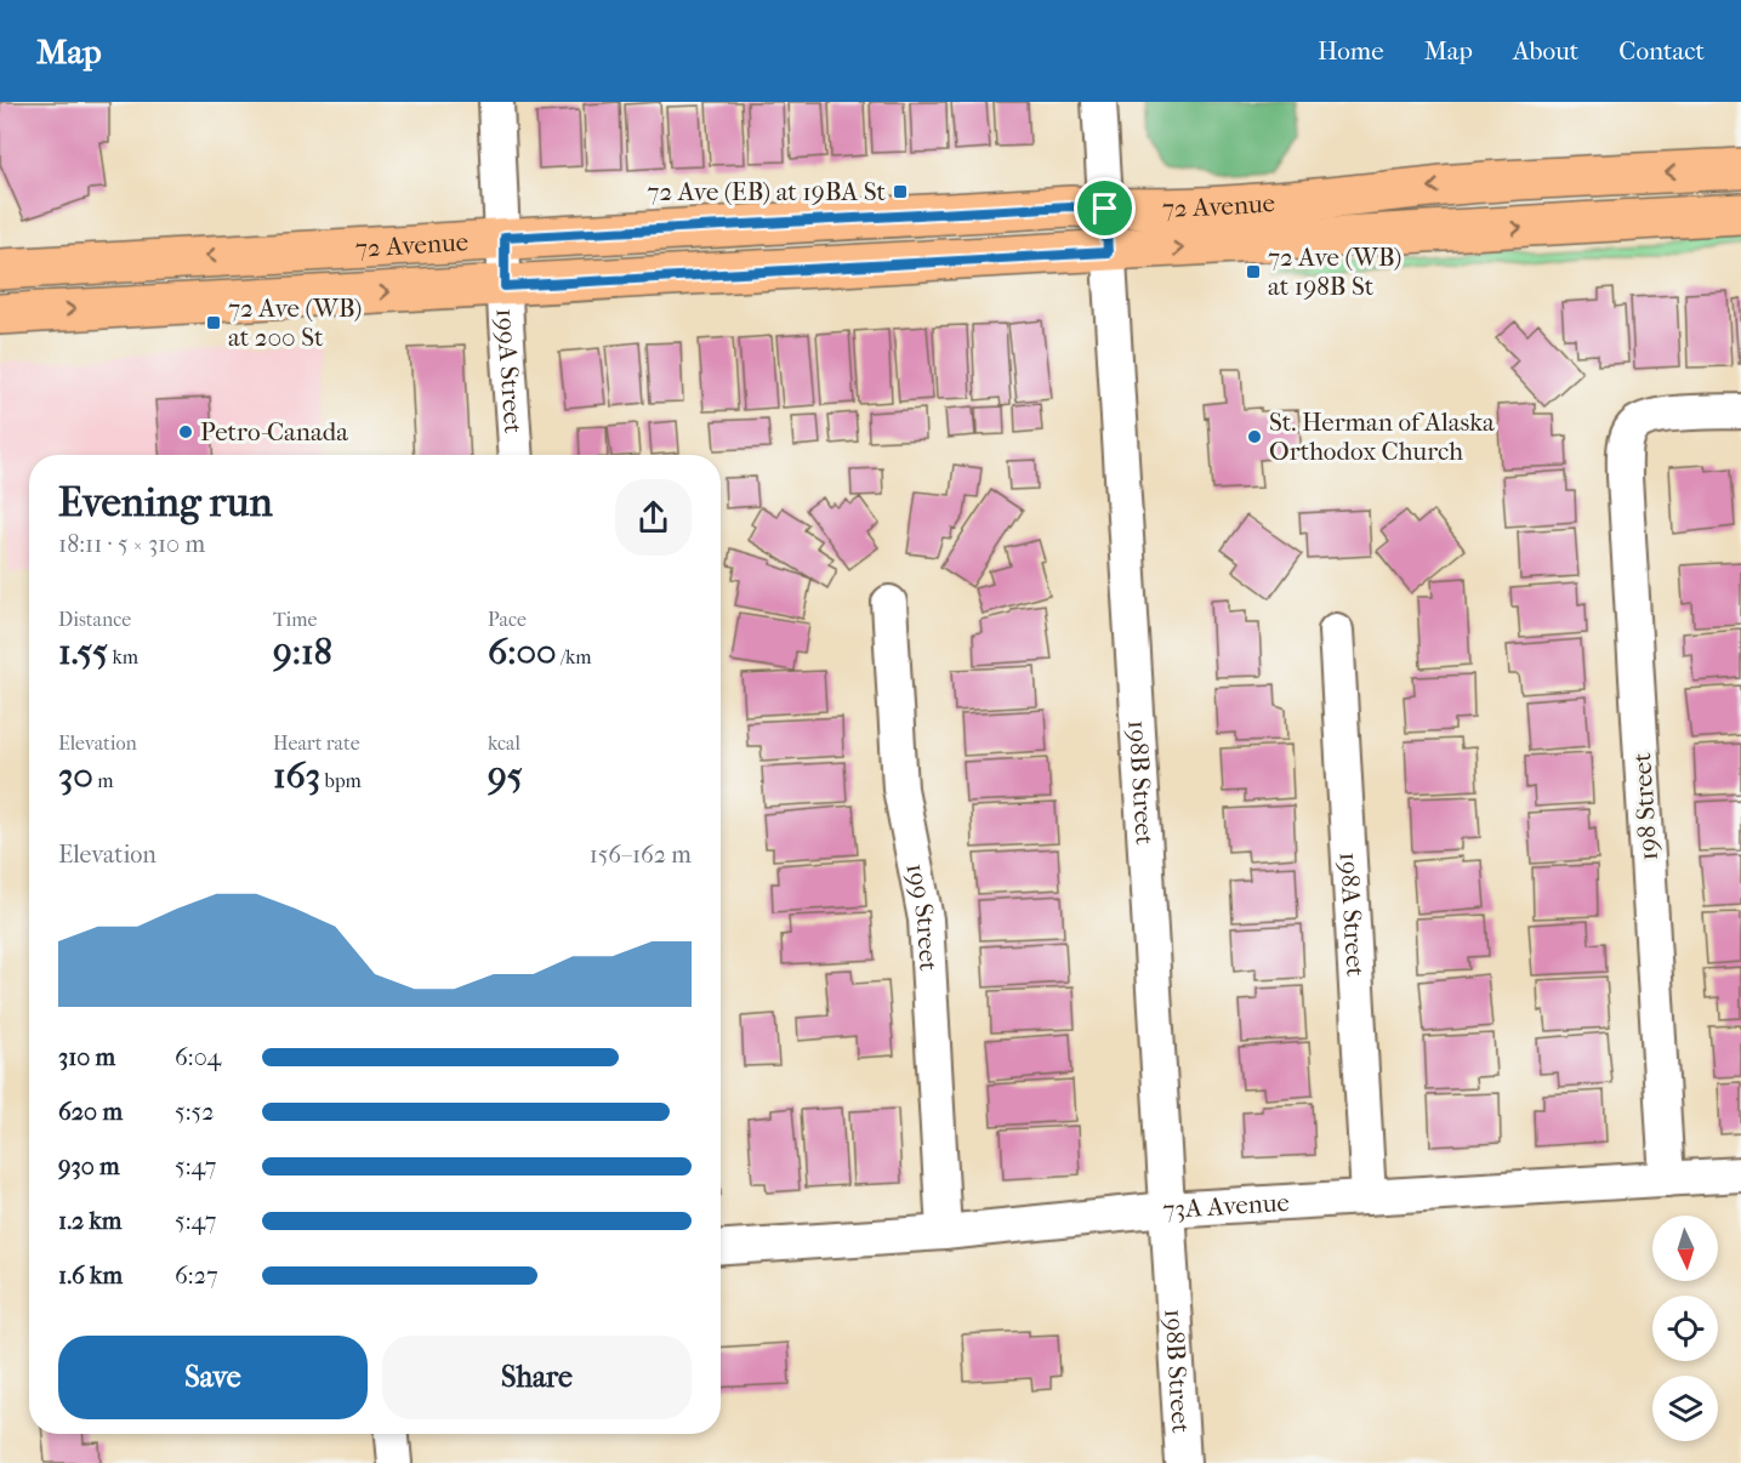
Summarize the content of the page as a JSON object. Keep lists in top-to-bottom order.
{
  "streets": {
    "main road": ["72 Avenue"],
    "street": [
      "199A Street",
      "198B Street",
      "198 Street",
      "198A Street",
      "199 Street",
      "73A Avenue"
    ]
  },
  "crossings": [
    ["72 Avenue", "199A Street"],
    ["72 Avenue", "198B Street"],
    ["198B Street", "73A Avenue"],
    ["198 Street", "73A Avenue"],
    ["198A Street", "73A Avenue"],
    ["199 Street", "73A Avenue"]
  ],
  "places": {
    "transit": ["72 Ave (EB) at 19BA St", "72 Ave (WB) at 198B St", "72 Ave (WB) at 200 St"],
    "other": ["Petro-Canada", "St. Herman of Alaska Orthodox Church"]
  },
  "north": "bottom",
  "page": {
    "header": "Map",
    "nav": [
      "Home",
      "Map",
      "About",
      "Contact"
    ],
    "heading": ["Evening run", "18:11 · 5 × 310 m"],
    "stats": [
      ["Distance", "1.55 km"],
      ["Time", "9:18"],
      ["Pace", "6:00 /km"],
      ["Elevation", "30 m"],
      ["Heart rate", "163 bpm"],
      ["kcal", "95"]
    ],
    "chart": ["Elevation", "156–162 m"],
    "list": [
      {
        "name": "310 m",
        "note": "6:04"
      },
      {
        "name": "620 m",
        "note": "5:52"
      },
      {
        "name": "930 m",
        "note": "5:47"
      },
      {
        "name": "1.2 km",
        "note": "5:47"
      },
      {
        "name": "1.6 km",
        "note": "6:27"
      }
    ],
    "buttons": ["Save", "Share"]
  }
}
